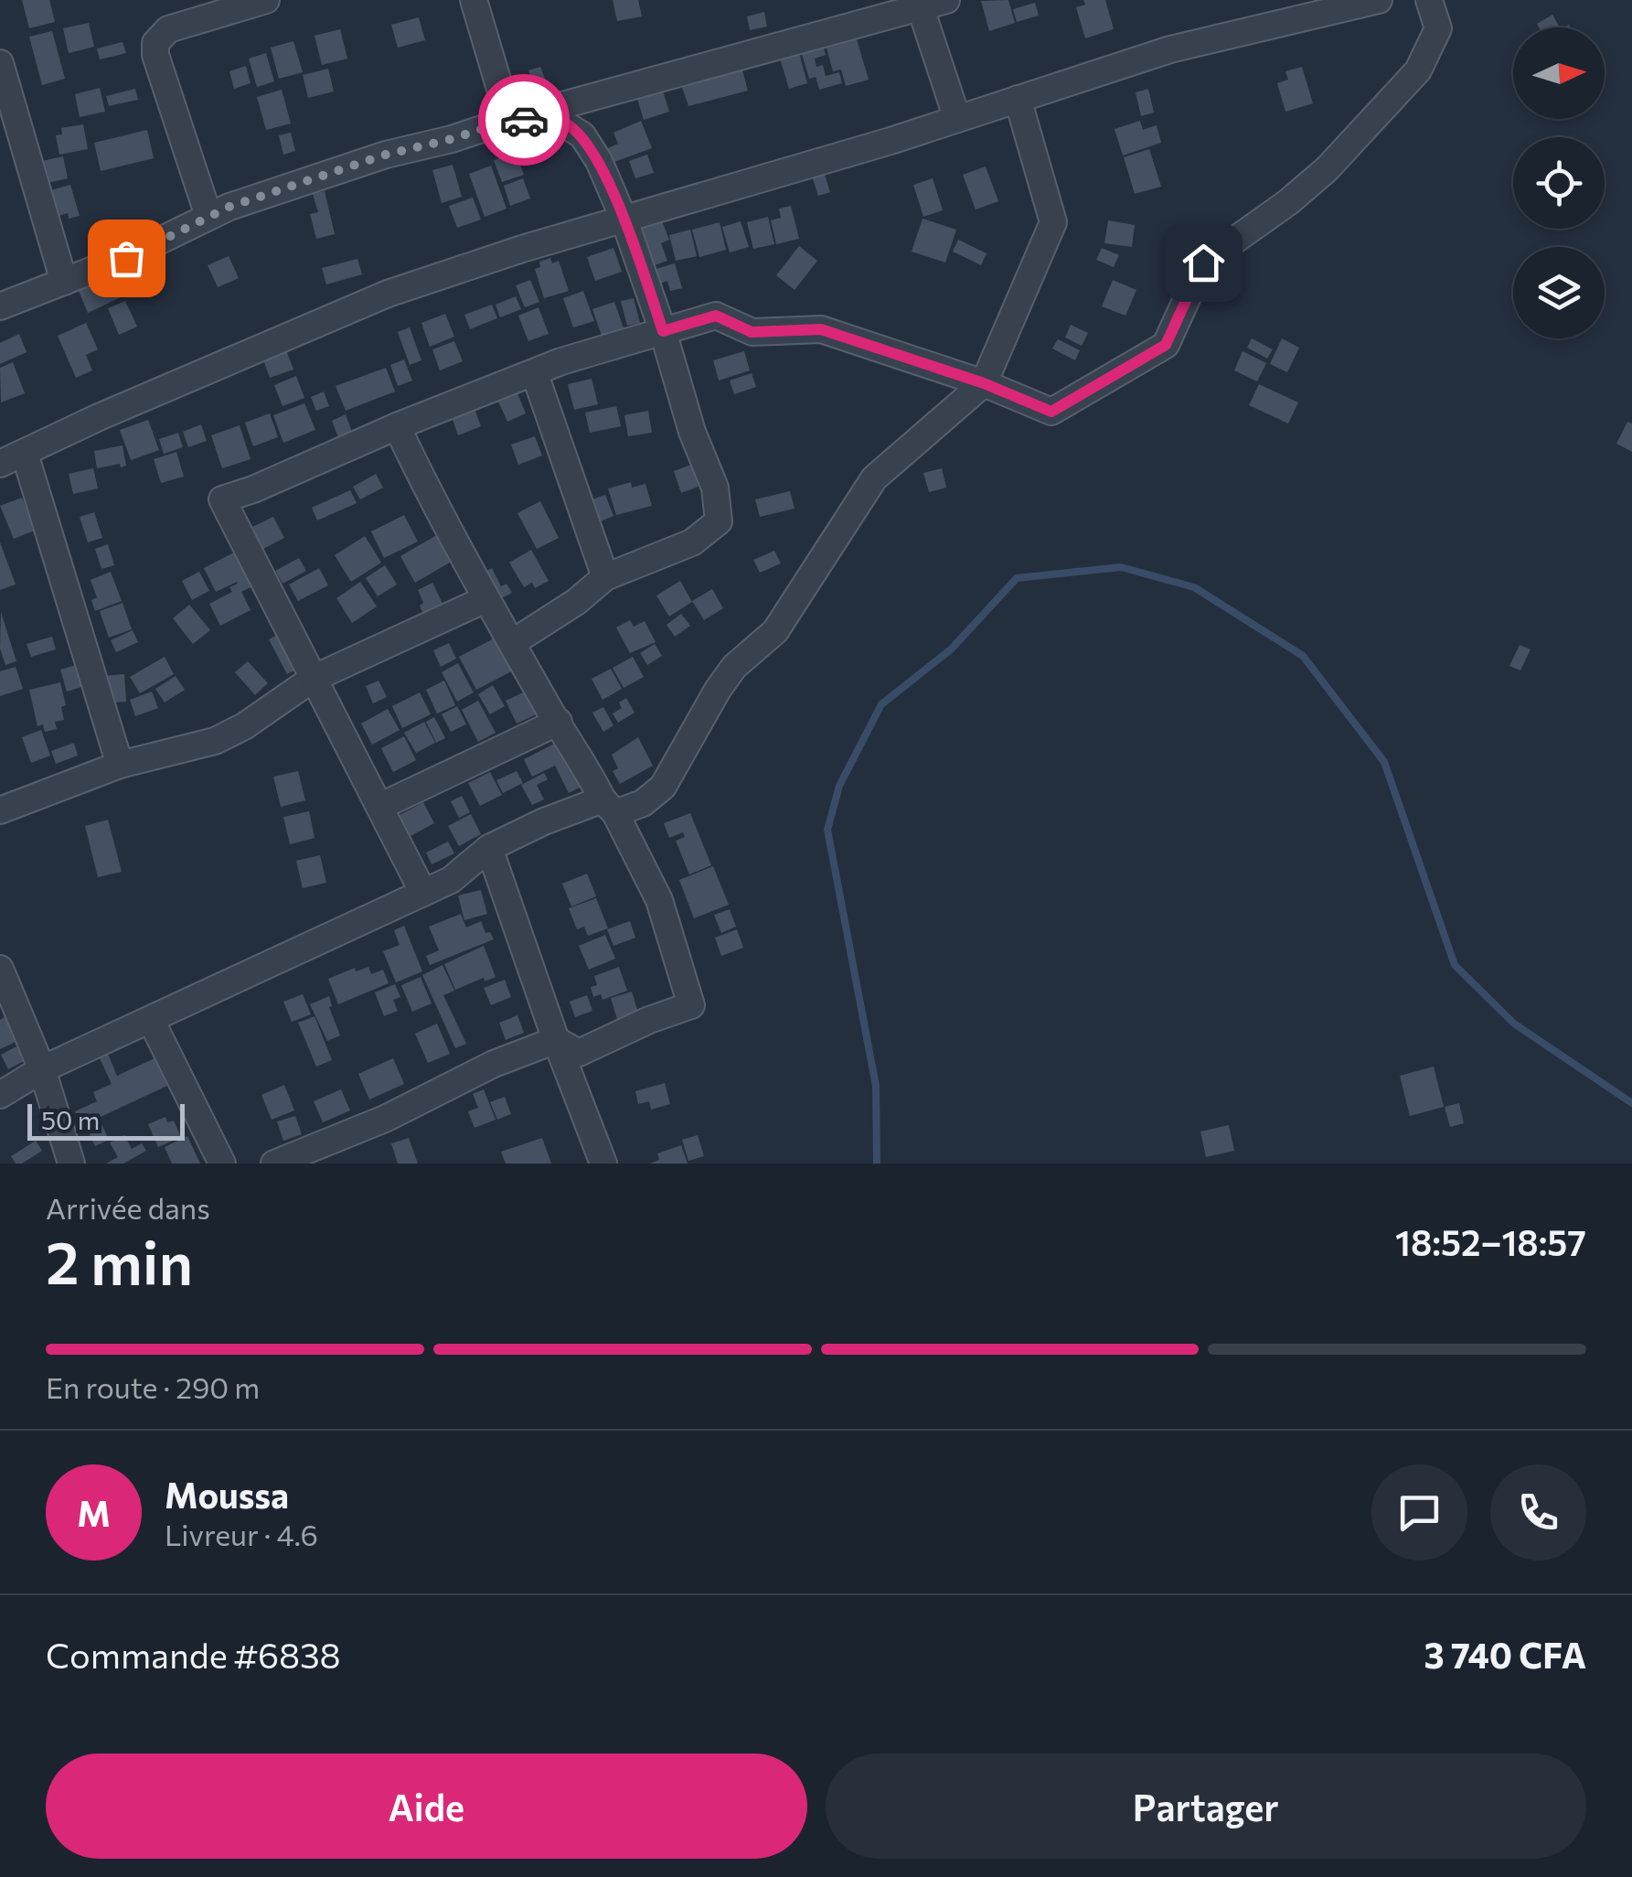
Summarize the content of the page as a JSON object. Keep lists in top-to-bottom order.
{
  "scale_bar": "50 m",
  "north": "right",
  "page": {
    "scale": "50 m",
    "heading": ["2 min", "Arrivée dans", "18:52–18:57"],
    "panel": [
      "Moussa",
      "Livreur · 4.6",
      "Commande #6838",
      "3 740 CFA"
    ],
    "bar": "En route · 290 m",
    "round": "M",
    "buttons": ["Aide", "Partager"]
  }
}
